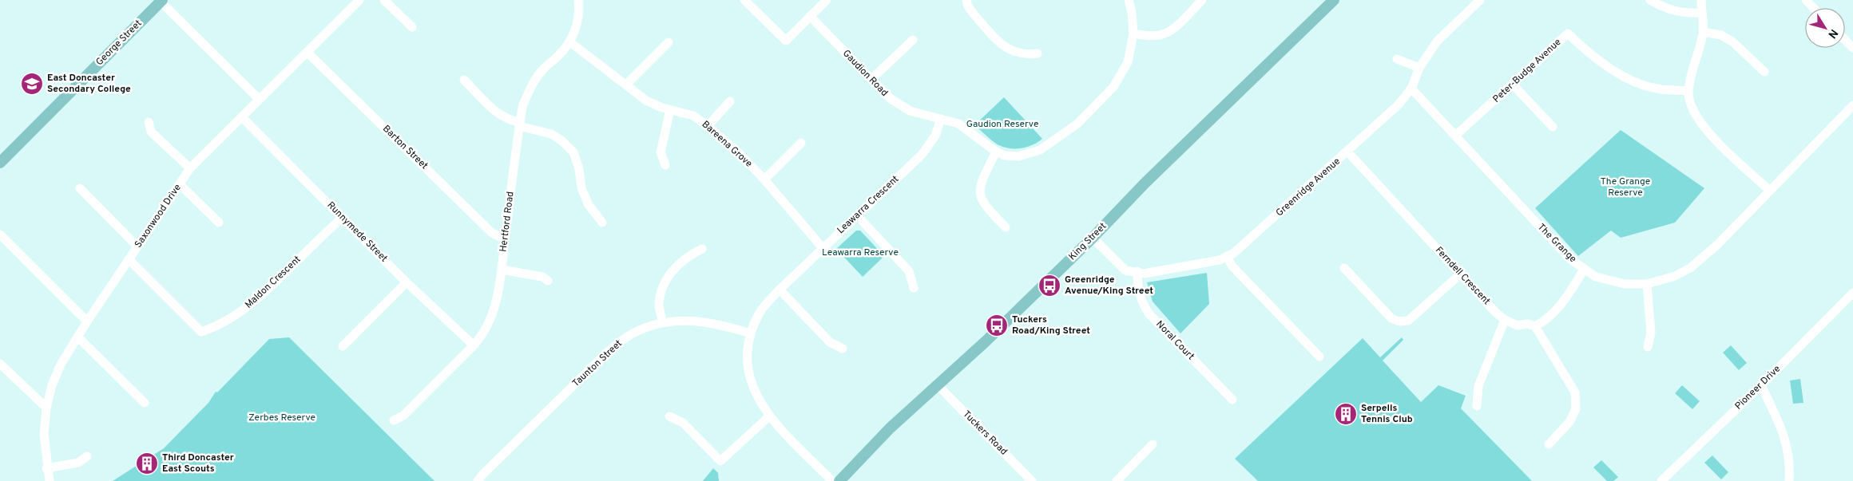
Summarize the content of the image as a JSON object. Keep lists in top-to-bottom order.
{
  "streets": {
    "main road": ["George Street", "King Street"],
    "street": [
      "Peter-Budge Avenue",
      "Gaudion Road",
      "Bareena Grove",
      "Barton Street",
      "Greenridge Avenue",
      "Leawarra Crescent",
      "Saxonwood Drive",
      "Hertford Road",
      "Runnymede Street",
      "The Grange",
      "Ferndell Crescent",
      "Maldon Crescent",
      "Noral Court",
      "Taunton Street",
      "Pioneer Drive",
      "Tuckers Road"
    ]
  },
  "crossings": [
    ["Peter-Budge Avenue", "The Grange"],
    ["Gaudion Road", "Leawarra Crescent"],
    ["Bareena Grove", "Leawarra Crescent"],
    ["Bareena Grove", "Hertford Road"],
    ["Barton Street", "Saxonwood Drive"],
    ["Barton Street", "Hertford Road"],
    ["Greenridge Avenue", "King Street"],
    ["Greenridge Avenue", "The Grange"],
    ["Greenridge Avenue", "Ferndell Crescent"],
    ["Greenridge Avenue", "Noral Court"],
    ["Leawarra Crescent", "Taunton Street"],
    ["Saxonwood Drive", "Runnymede Street"],
    ["Saxonwood Drive", "Maldon Crescent"],
    ["Hertford Road", "Runnymede Street"],
    ["Runnymede Street", "Maldon Crescent"],
    ["King Street", "Tuckers Road"]
  ],
  "parks": [
    "Gaudion Reserve",
    "The Grange Reserve",
    "Leawarra Reserve",
    "Zerbes Reserve"
  ],
  "places": {
    "school or university": ["East Doncaster Secondary College"],
    "bus stop": ["Greenridge Avenue/King Street", "Tuckers Road/King Street"],
    "building": ["Serpells Tennis Club", "Third Doncaster East Scouts"]
  },
  "north": "bottom right"
}
